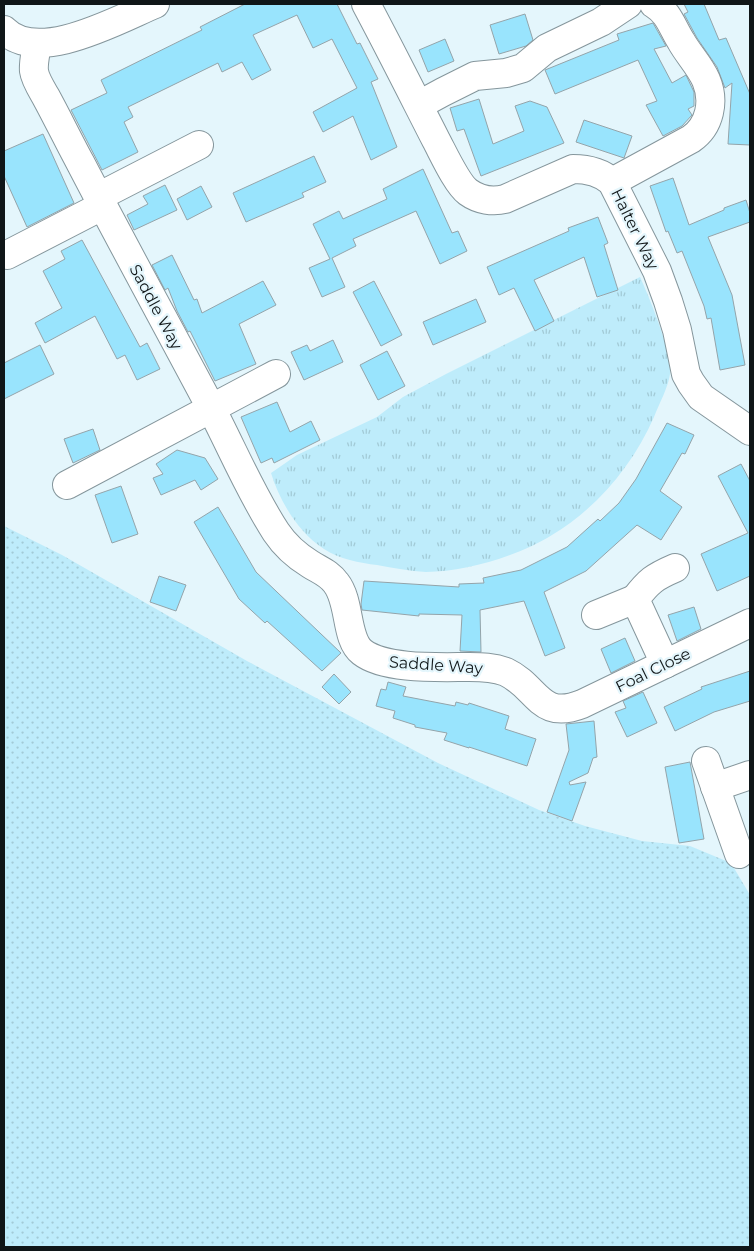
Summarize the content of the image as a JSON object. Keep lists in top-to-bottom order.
{
  "streets": {
    "street": ["Halter Way", "Saddle Way", "Foal Close"]
  },
  "crossings": [
    ["Saddle Way", "Foal Close"]
  ]
}
